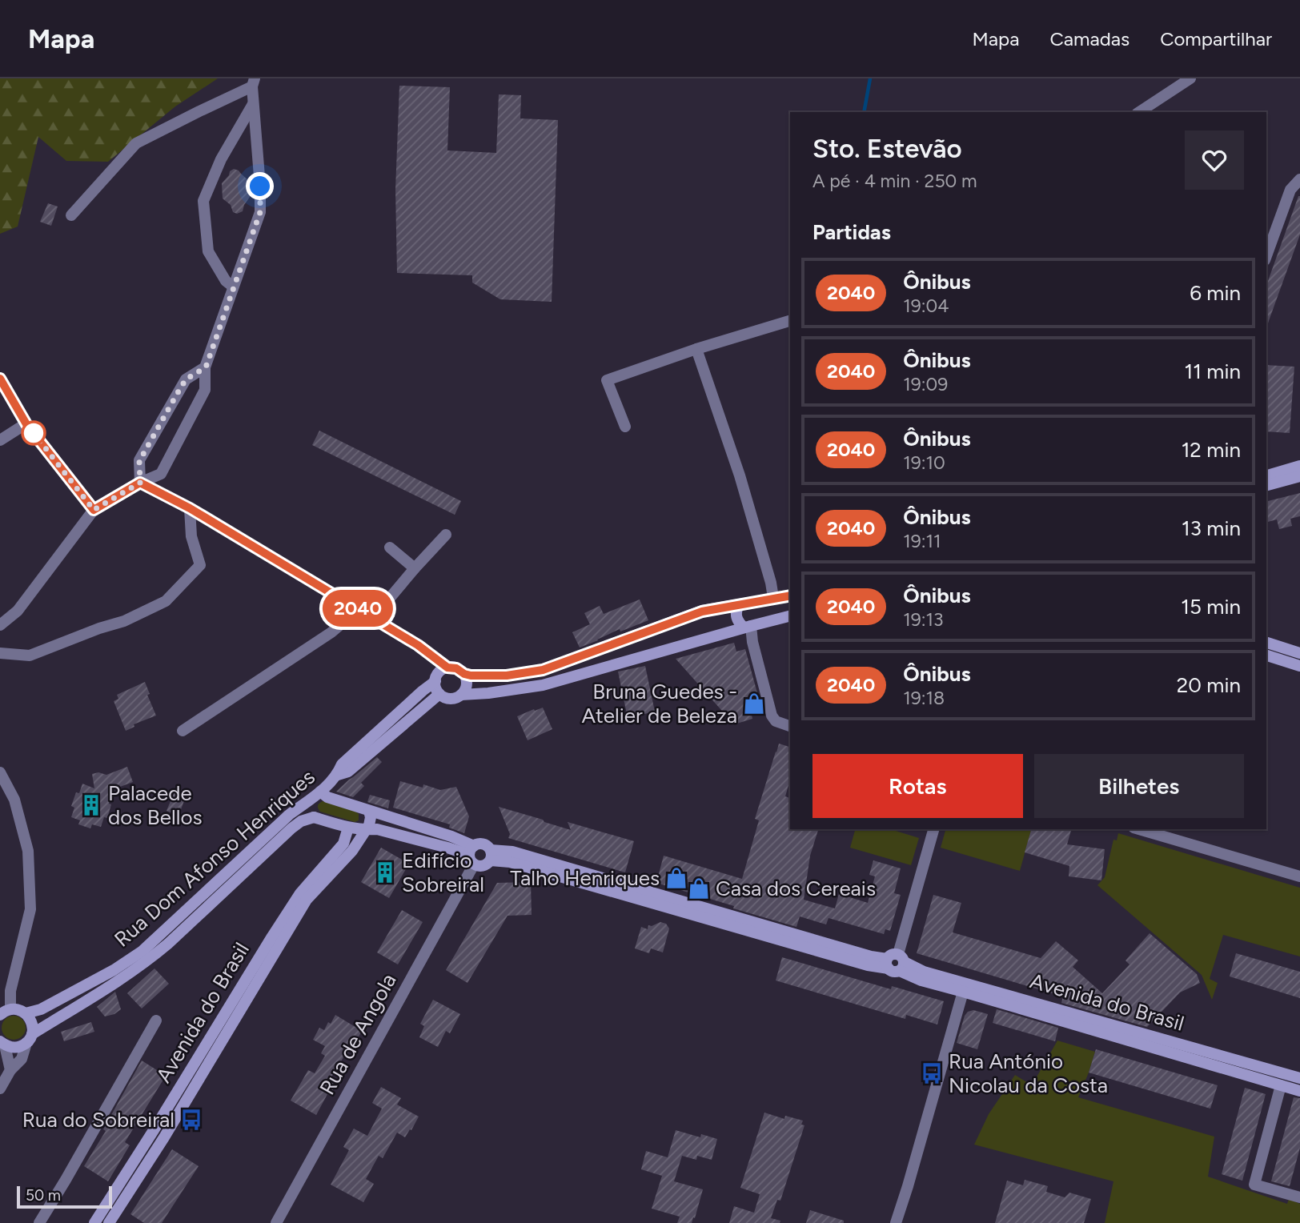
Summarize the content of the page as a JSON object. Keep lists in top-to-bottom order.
{
  "streets": {
    "street": ["Rua Dom Afonso Henriques", "Avenida do Brasil", "Rua de Angola"]
  },
  "crossings": [
    ["Rua Dom Afonso Henriques", "Avenida do Brasil"],
    ["Avenida do Brasil", "Rua de Angola"]
  ],
  "places": {
    "shop": ["Bruna Guedes - Atelier de Beleza", "Talho Henriques", "Casa dos Cereais"],
    "building": ["Palacede dos Bellos", "Edifício Sobreiral"],
    "bus stop": ["Rua António Nicolau da Costa", "Rua do Sobreiral"]
  },
  "lines": ["bus line 2040"],
  "scale_bar": "50 m",
  "page": {
    "header": "Mapa",
    "nav": ["Mapa", "Camadas", "Compartilhar"],
    "on_map": "2040",
    "heading": [
      ["Sto. Estevão", "A pé · 4 min · 250 m"],
      "Partidas"
    ],
    "list": [
      {
        "mark": "2040",
        "name": "Ônibus",
        "note": "19:04",
        "value": "6 min"
      },
      {
        "mark": "2040",
        "name": "Ônibus",
        "note": "19:09",
        "value": "11 min"
      },
      {
        "mark": "2040",
        "name": "Ônibus",
        "note": "19:10",
        "value": "12 min"
      },
      {
        "mark": "2040",
        "name": "Ônibus",
        "note": "19:11",
        "value": "13 min"
      },
      {
        "mark": "2040",
        "name": "Ônibus",
        "note": "19:13",
        "value": "15 min"
      },
      {
        "mark": "2040",
        "name": "Ônibus",
        "note": "19:18",
        "value": "20 min"
      }
    ],
    "buttons": ["Rotas", "Bilhetes"],
    "scale": "50 m"
  }
}
